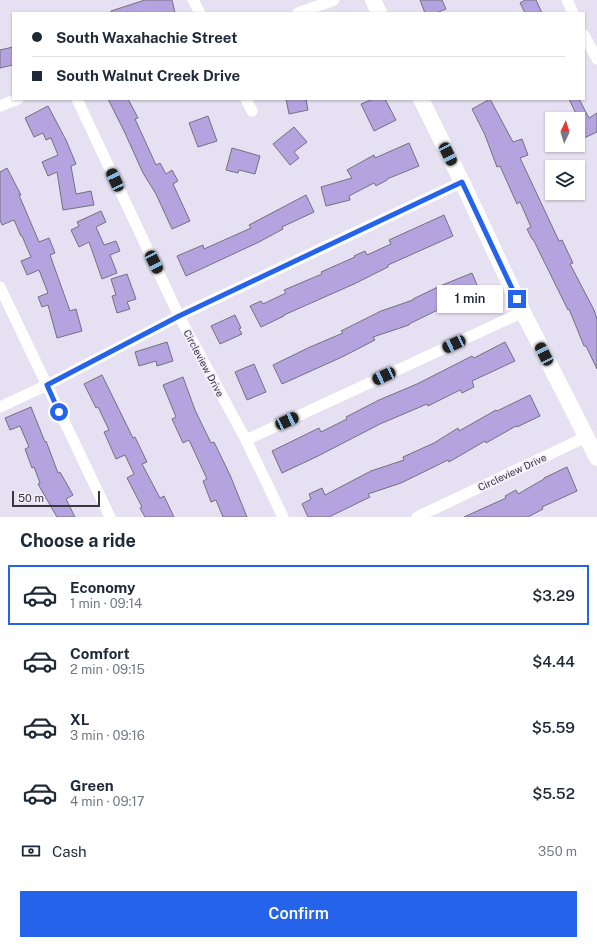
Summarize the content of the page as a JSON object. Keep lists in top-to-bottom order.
{
  "streets": {
    "street": ["Circleview Drive"]
  },
  "scale_bar": "50 m",
  "north": "top",
  "page": {
    "banner": ["South Waxahachie Street", "South Walnut Creek Drive"],
    "bubble": "1 min",
    "scale": "50 m",
    "heading": "Choose a ride",
    "list": [
      {
        "name": "Economy",
        "note": "1 min · 09:14",
        "value": "$3.29"
      },
      {
        "name": "Comfort",
        "note": "2 min · 09:15",
        "value": "$4.44"
      },
      {
        "name": "XL",
        "note": "3 min · 09:16",
        "value": "$5.59"
      },
      {
        "name": "Green",
        "note": "4 min · 09:17",
        "value": "$5.52"
      }
    ],
    "pay": ["Cash", "350 m"],
    "buttons": "Confirm"
  }
}
